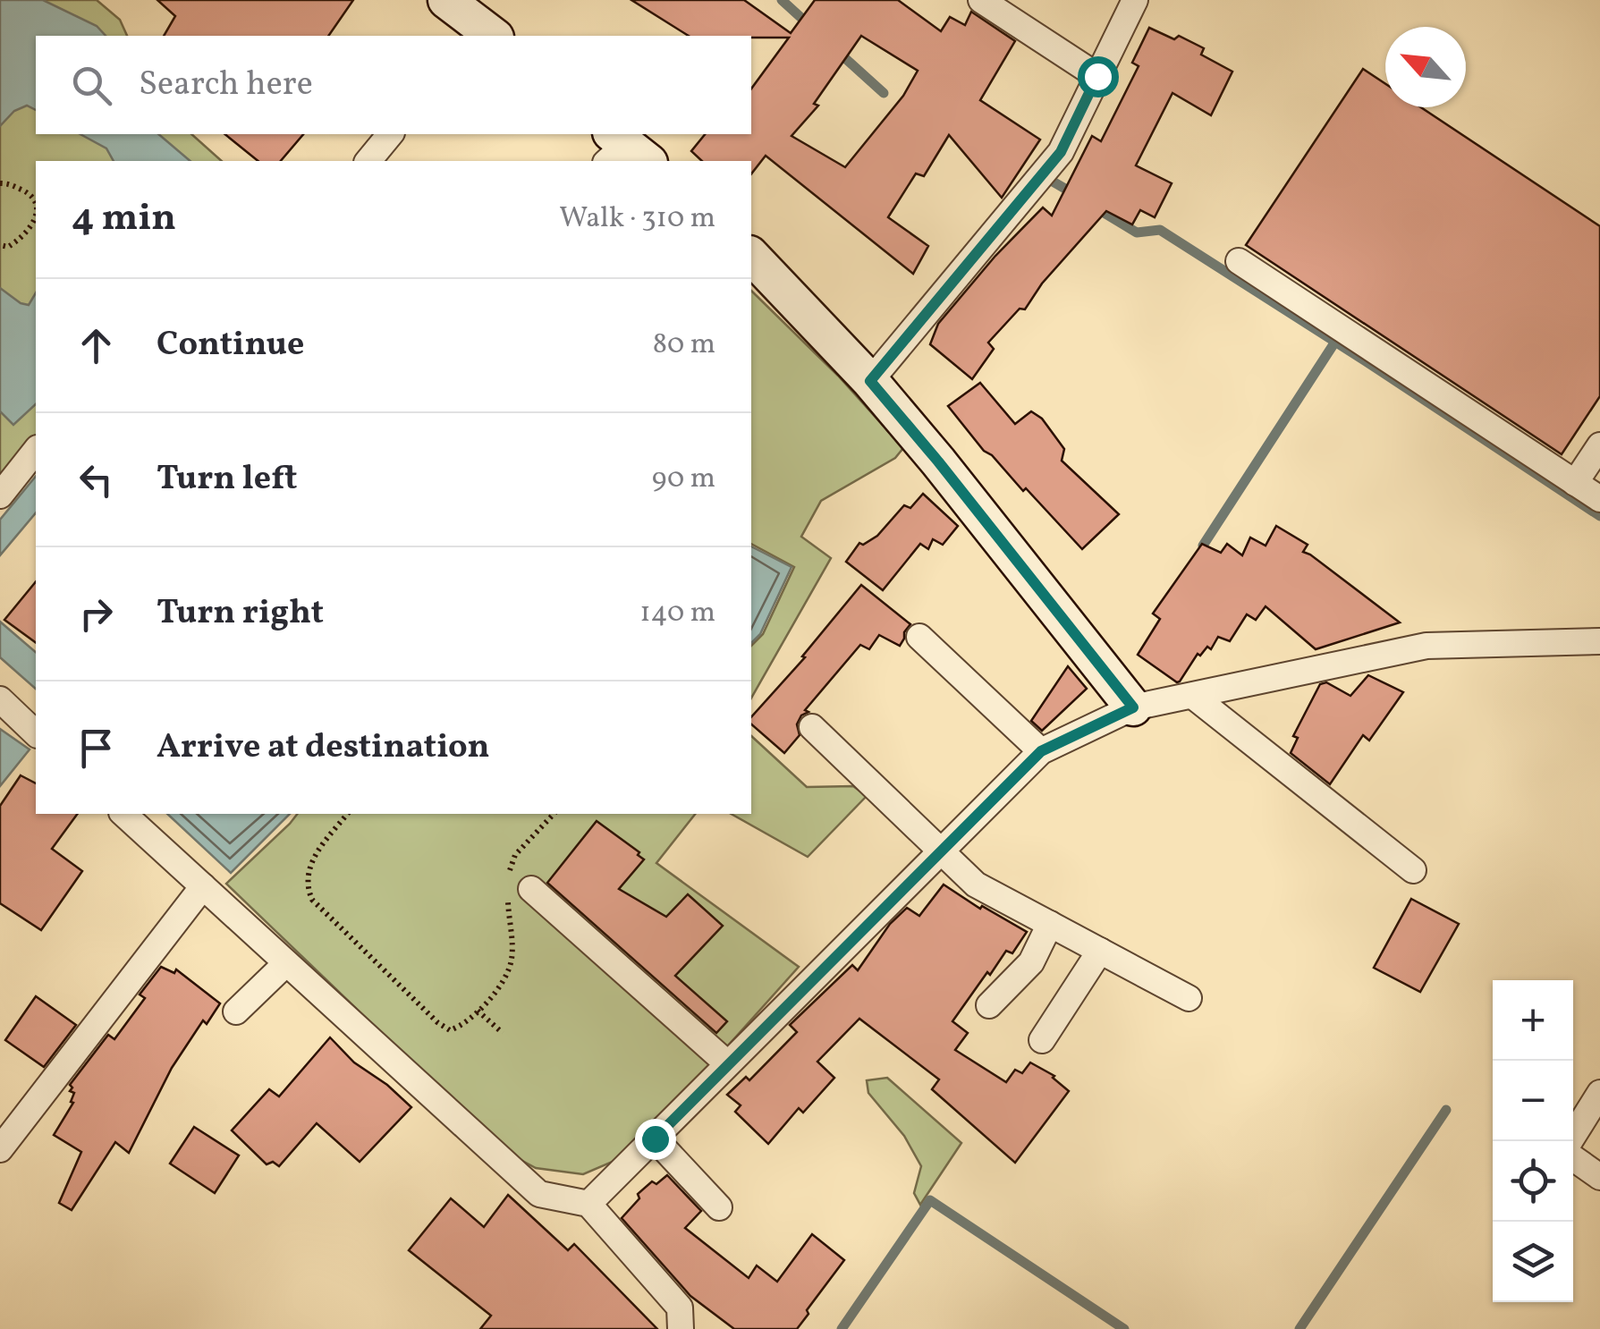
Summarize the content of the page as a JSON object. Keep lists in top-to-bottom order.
{
  "north": "top left",
  "page": {
    "search": "Search here",
    "heading": ["4 min", "Walk · 310 m"],
    "list": [
      ["Continue", "80 m"],
      ["Turn left", "90 m"],
      ["Turn right", "140 m"],
      "Arrive at destination"
    ],
    "map_buttons": ["+", "−"]
  }
}
